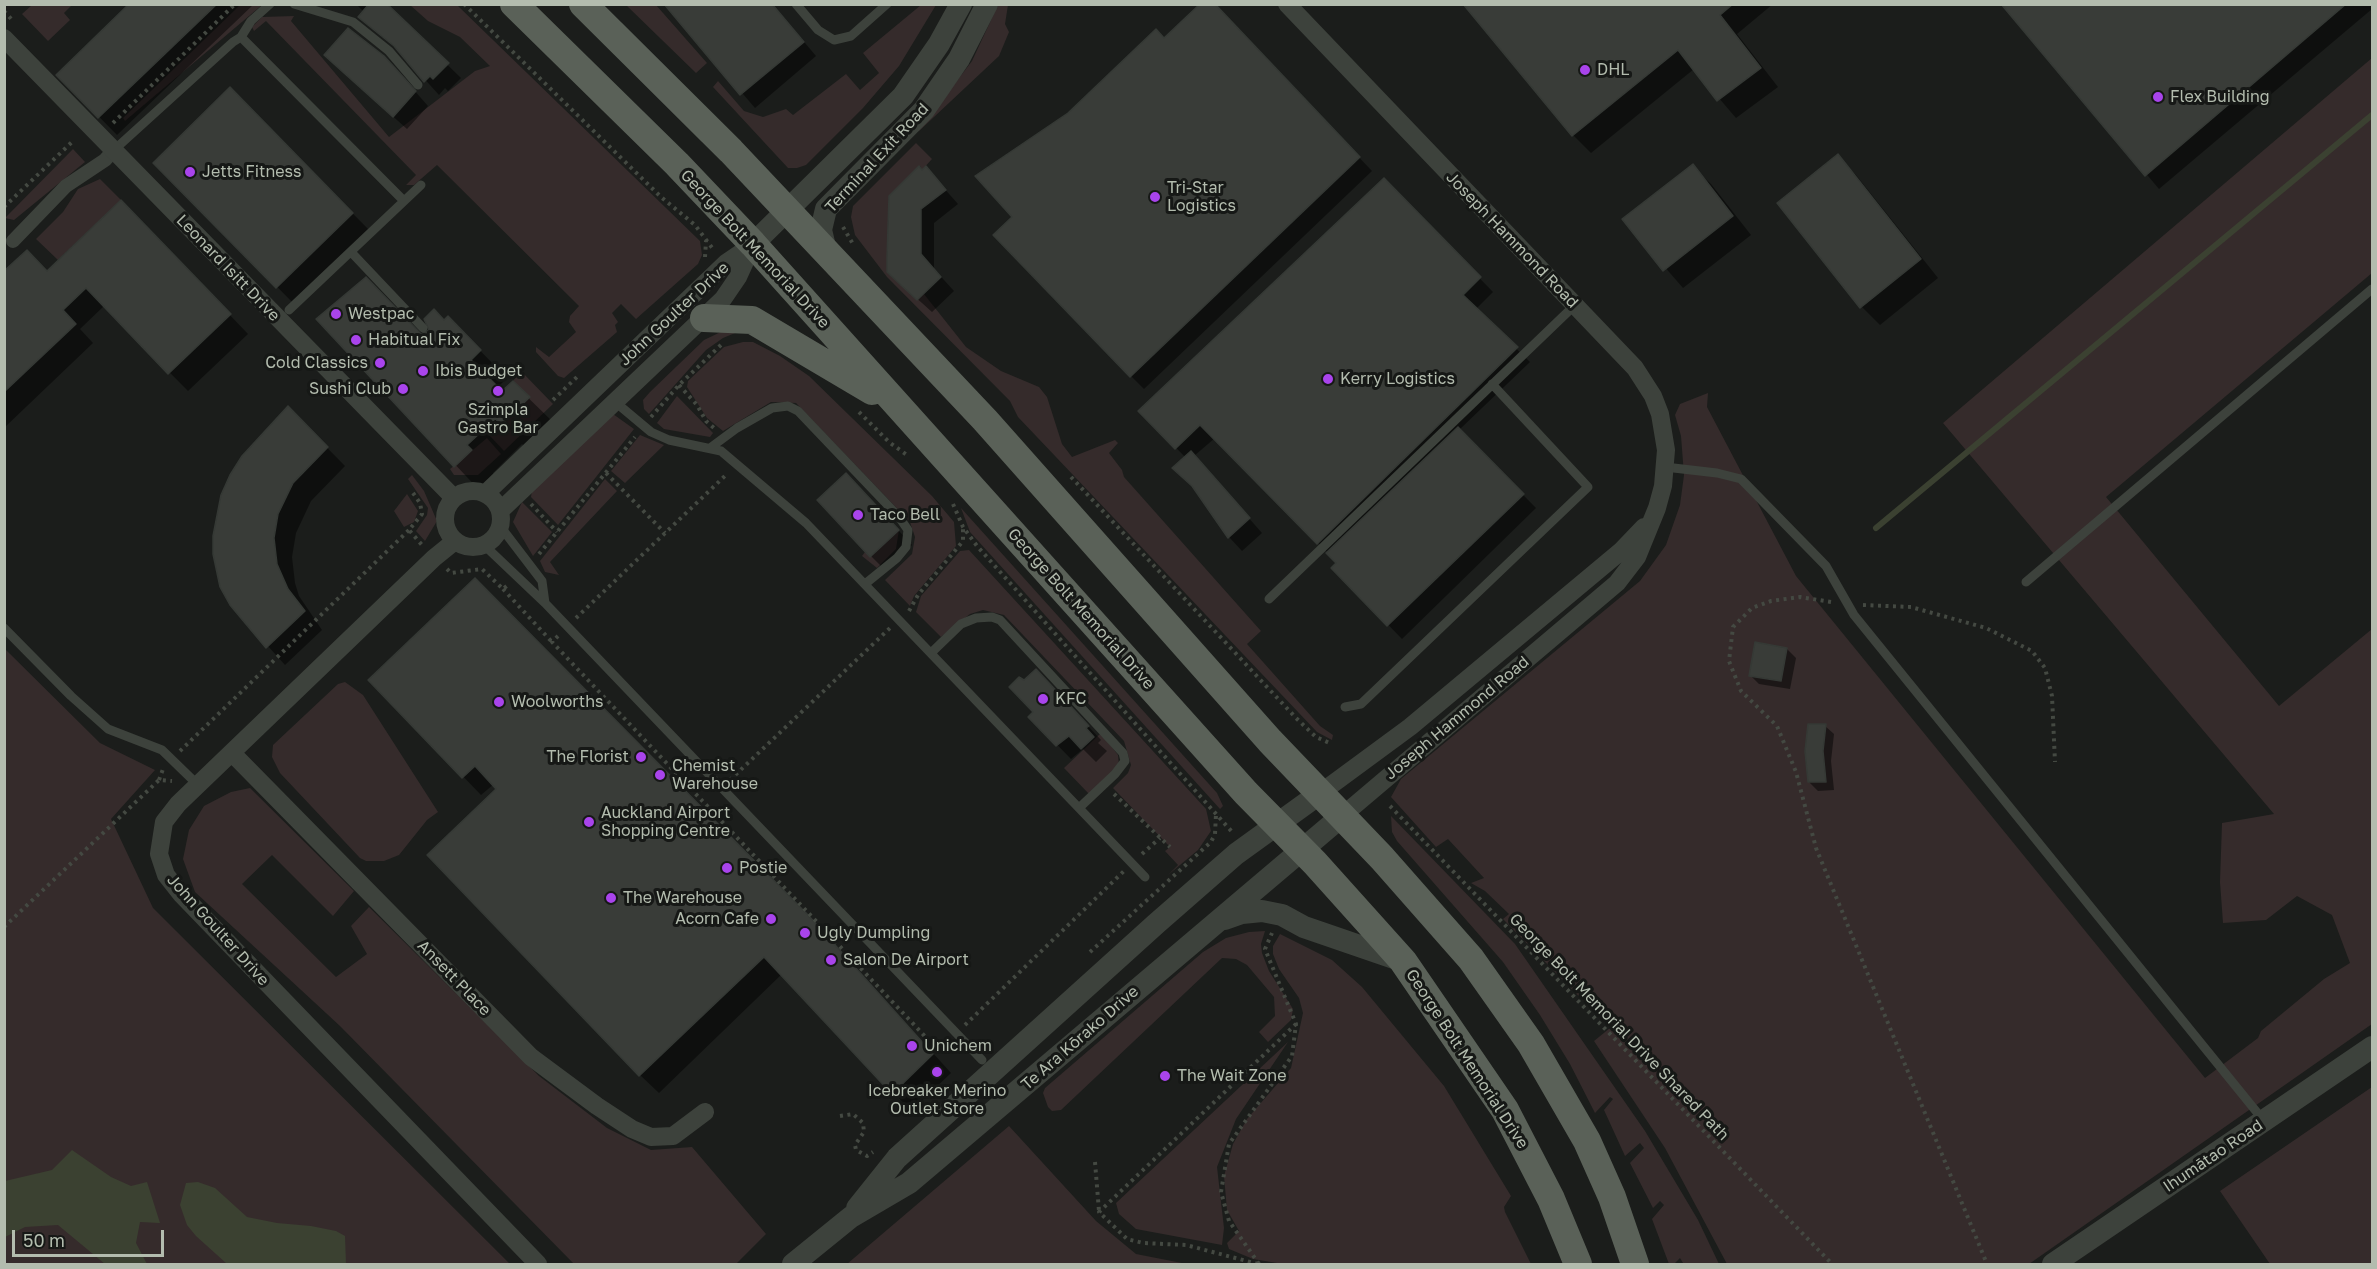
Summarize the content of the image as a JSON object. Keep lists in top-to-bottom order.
{
  "streets": {
    "main road": ["George Bolt Memorial Drive"],
    "street": [
      "Terminal Exit Road",
      "Joseph Hammond Road",
      "Leonard Isitt Drive",
      "John Goulter Drive",
      "Ansett Place",
      "Te Ara Kōrako Drive",
      "Ihumātao Road"
    ],
    "path": ["George Bolt Memorial Drive Shared Path"]
  },
  "crossings": [
    ["Terminal Exit Road", "George Bolt Memorial Drive"],
    ["Terminal Exit Road", "John Goulter Drive"],
    ["Joseph Hammond Road", "Te Ara Kōrako Drive"],
    ["George Bolt Memorial Drive", "John Goulter Drive"],
    ["George Bolt Memorial Drive", "Te Ara Kōrako Drive"],
    ["Leonard Isitt Drive", "John Goulter Drive"],
    ["John Goulter Drive", "Ansett Place"]
  ],
  "places": [
    "DHL",
    "Flex Building",
    "Jetts Fitness",
    "Tri-Star Logistics",
    "Westpac",
    "Habitual Fix",
    "Cold Classics",
    "Ibis Budget",
    "Kerry Logistics",
    "Sushi Club",
    "Szimpla Gastro Bar",
    "Taco Bell",
    "KFC",
    "Woolworths",
    "The Florist",
    "Chemist Warehouse",
    "Auckland Airport Shopping Centre",
    "Postie",
    "The Warehouse",
    "Acorn Cafe",
    "Ugly Dumpling",
    "Salon De Airport",
    "Unichem",
    "Icebreaker Merino Outlet Store",
    "The Wait Zone"
  ],
  "scale_bar": "50 m"
}
